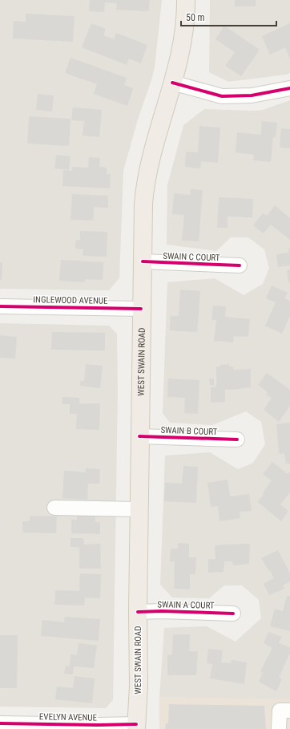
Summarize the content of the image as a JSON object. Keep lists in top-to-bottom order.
{
  "streets": {
    "main road": ["WEST SWAIN ROAD"],
    "street": [
      "SWAIN C COURT",
      "INGLEWOOD AVENUE",
      "SWAIN B COURT",
      "SWAIN A COURT",
      "EVELYN AVENUE"
    ]
  },
  "crossings": [
    ["SWAIN C COURT", "WEST SWAIN ROAD"],
    ["INGLEWOOD AVENUE", "WEST SWAIN ROAD"],
    ["WEST SWAIN ROAD", "SWAIN B COURT"],
    ["WEST SWAIN ROAD", "SWAIN A COURT"],
    ["WEST SWAIN ROAD", "EVELYN AVENUE"]
  ],
  "scale_bar": "50 m"
}
